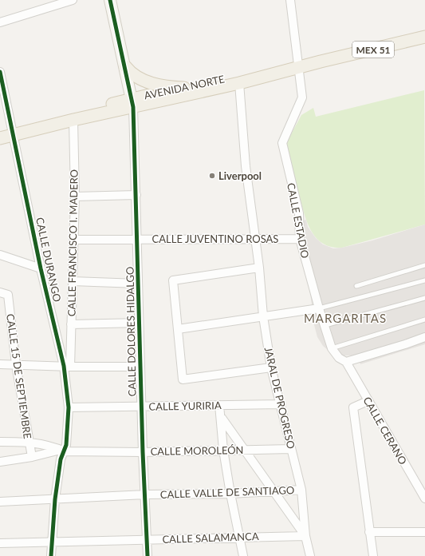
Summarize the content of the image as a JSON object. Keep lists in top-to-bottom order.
{
  "streets": {
    "main road": ["MEX 51", "AVENIDA NORTE"],
    "street": [
      "CALLE ESTADIO",
      "CALLE JUVENTINO ROSAS",
      "CALLE FRANCISCO I. MADERO",
      "CALLE DURANGO",
      "CALLE DOLORES HIDALGO",
      "CALLE 15 DE SEPTIEMBRE",
      "JARAL DE PROGRESO",
      "CALLE YURIRIA",
      "CALLE CERANO",
      "CALLE MOROLEÓN",
      "CALLE VALLE DE SANTIAGO",
      "CALLE SALAMANCA"
    ]
  },
  "crossings": [
    ["MEX 51", "AVENIDA NORTE"],
    ["MEX 51", "CALLE DURANGO"],
    ["AVENIDA NORTE", "CALLE ESTADIO"],
    ["AVENIDA NORTE", "CALLE FRANCISCO I. MADERO"],
    ["AVENIDA NORTE", "CALLE DURANGO"],
    ["AVENIDA NORTE", "CALLE DOLORES HIDALGO"],
    ["AVENIDA NORTE", "JARAL DE PROGRESO"],
    ["CALLE ESTADIO", "CALLE JUVENTINO ROSAS"],
    ["CALLE ESTADIO", "CALLE CERANO"],
    ["CALLE JUVENTINO ROSAS", "CALLE FRANCISCO I. MADERO"],
    ["CALLE JUVENTINO ROSAS", "CALLE DOLORES HIDALGO"],
    ["CALLE JUVENTINO ROSAS", "JARAL DE PROGRESO"],
    ["CALLE FRANCISCO I. MADERO", "CALLE DURANGO"],
    ["CALLE DURANGO", "CALLE YURIRIA"],
    ["CALLE DURANGO", "CALLE MOROLEÓN"],
    ["CALLE DURANGO", "CALLE VALLE DE SANTIAGO"],
    ["CALLE DURANGO", "CALLE SALAMANCA"],
    ["CALLE DOLORES HIDALGO", "CALLE YURIRIA"],
    ["CALLE DOLORES HIDALGO", "CALLE MOROLEÓN"],
    ["CALLE DOLORES HIDALGO", "CALLE VALLE DE SANTIAGO"],
    ["CALLE DOLORES HIDALGO", "CALLE SALAMANCA"],
    ["JARAL DE PROGRESO", "CALLE YURIRIA"],
    ["JARAL DE PROGRESO", "CALLE MOROLEÓN"],
    ["JARAL DE PROGRESO", "CALLE VALLE DE SANTIAGO"],
    ["JARAL DE PROGRESO", "CALLE SALAMANCA"]
  ],
  "districts": ["MARGARITAS"],
  "places": ["Liverpool"]
}
